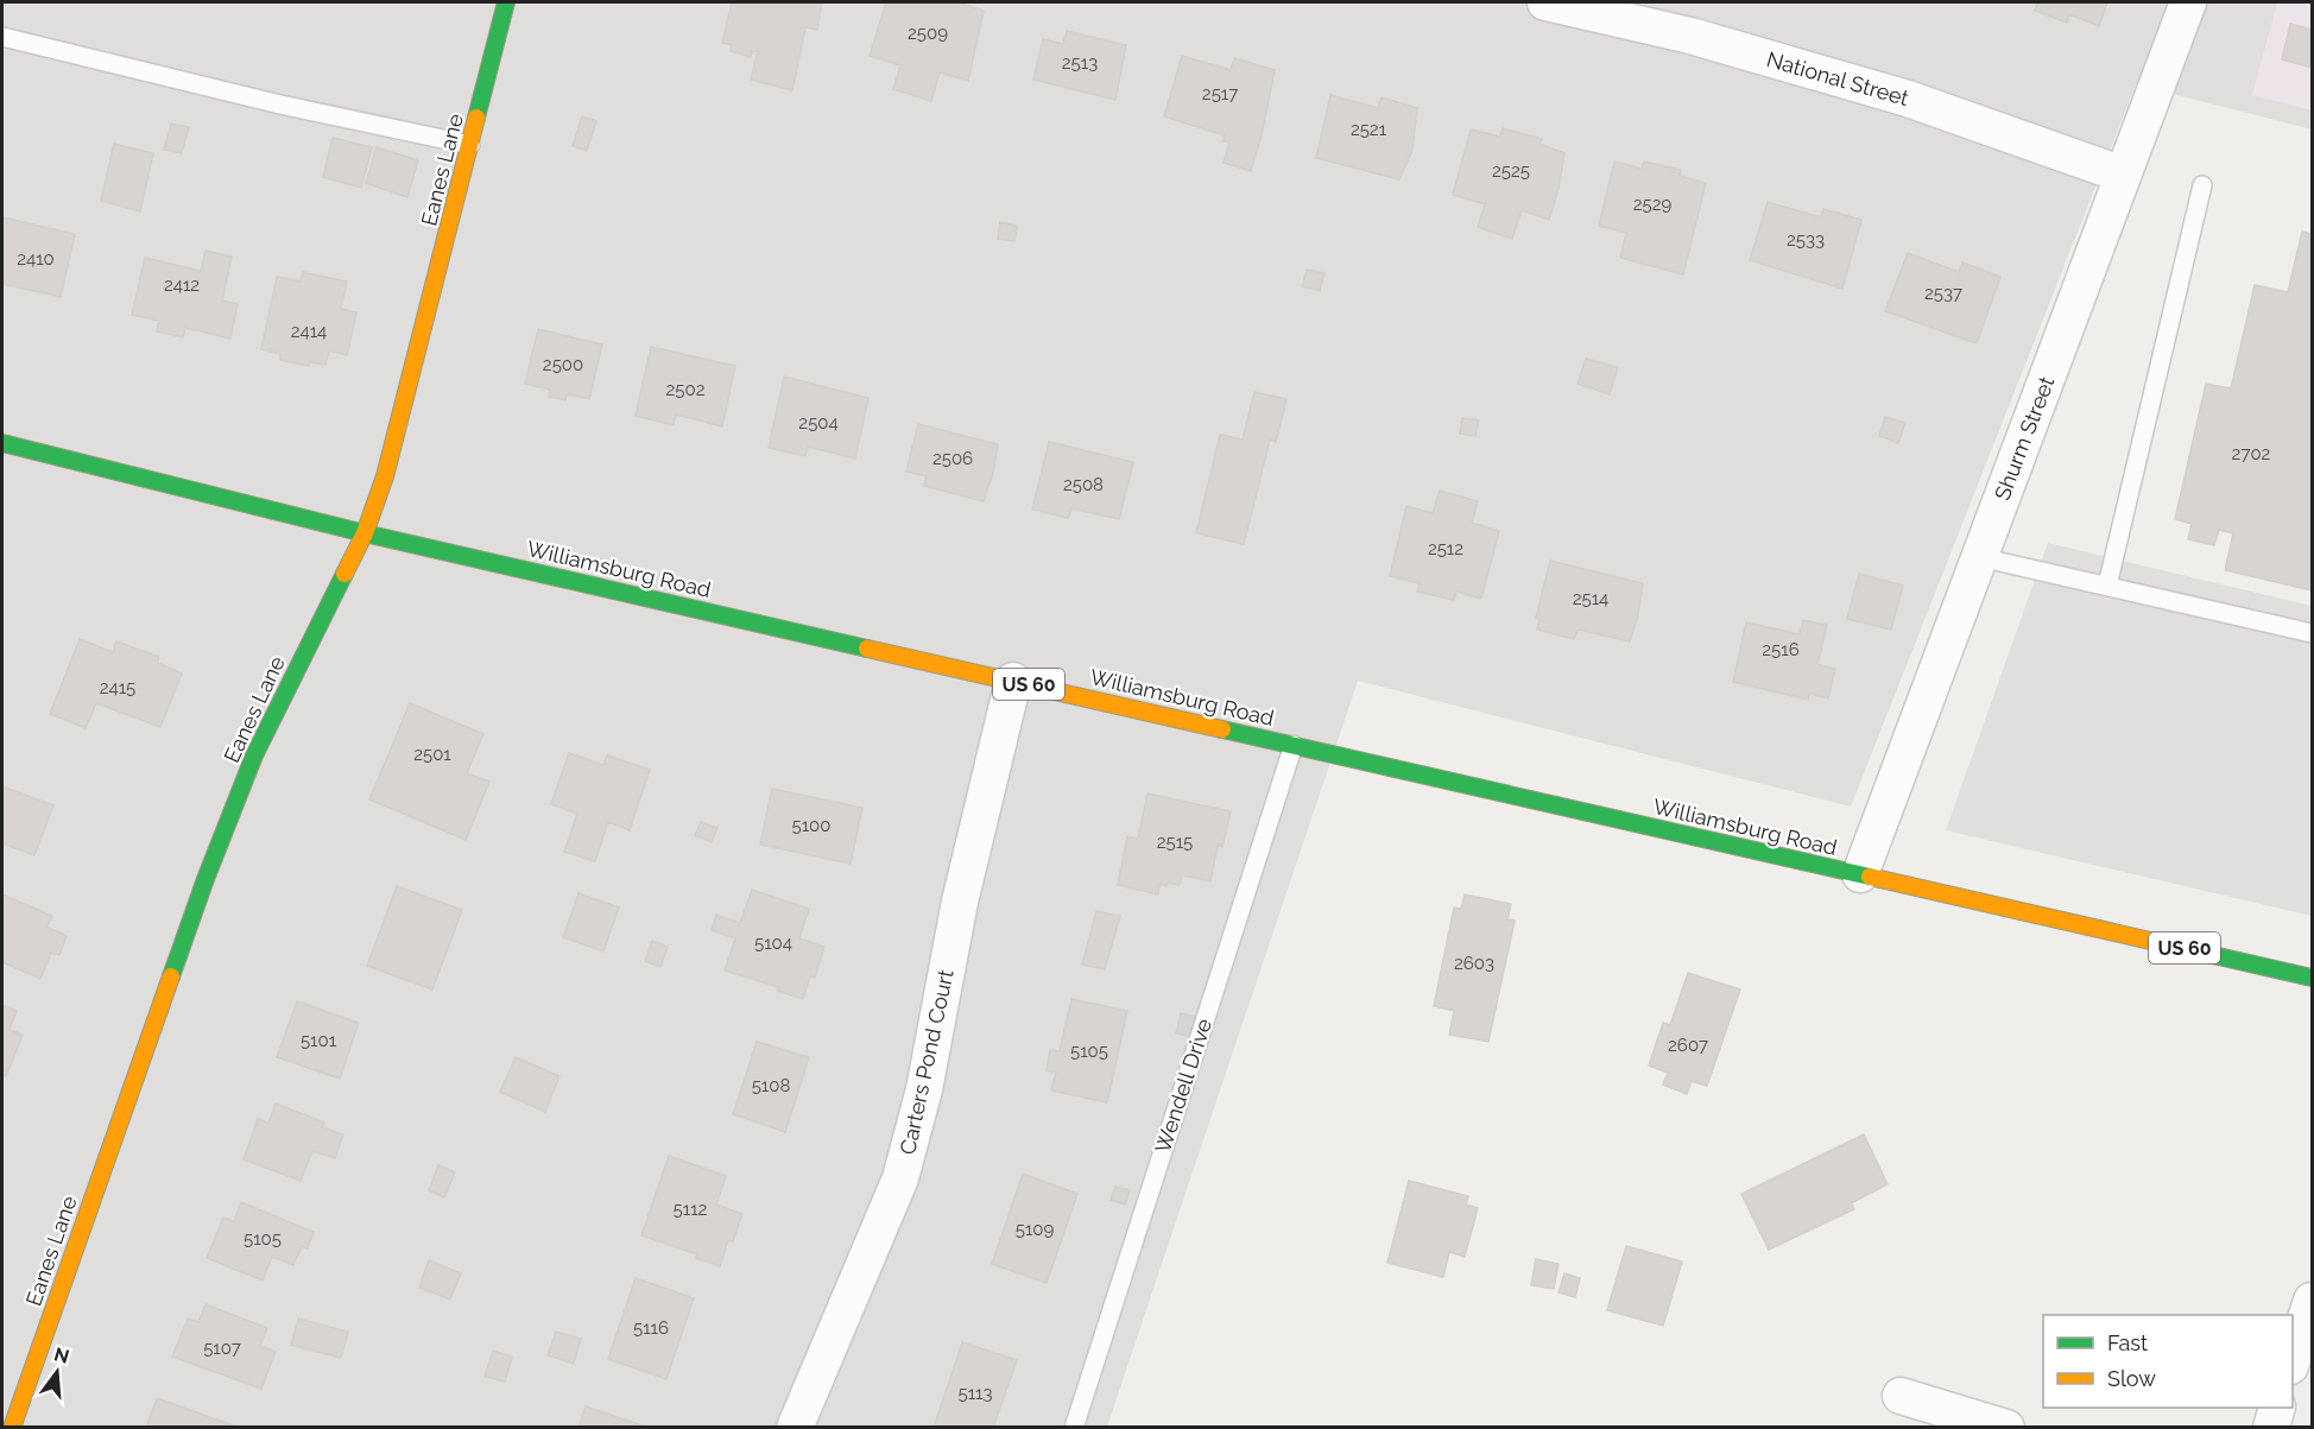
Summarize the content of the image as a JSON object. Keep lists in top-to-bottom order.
{
  "streets": {
    "main road": ["Eanes Lane", "Williamsburg Road", "US 60"],
    "street": ["National Street", "Shurm Street", "Carters Pond Court"],
    "lane": ["Wendell Drive"]
  },
  "crossings": [
    ["National Street", "Shurm Street"],
    ["Eanes Lane", "Williamsburg Road"],
    ["Shurm Street", "Williamsburg Road"],
    ["Williamsburg Road", "Carters Pond Court"],
    ["Williamsburg Road", "Wendell Drive"]
  ],
  "house_numbers": [
    "2509",
    "2513",
    "2517",
    "2521",
    "2525",
    "2529",
    "2533",
    "2410",
    "2412",
    "2537",
    "2414",
    "2500",
    "2502",
    "2504",
    "2702",
    "2506",
    "2508",
    "2512",
    "2514",
    "2516",
    "2415",
    "2501",
    "5100",
    "2515",
    "5104",
    "2603",
    "5101",
    "2607",
    "5105",
    "5108",
    "5112",
    "5109",
    "5105",
    "5116",
    "5107",
    "5113"
  ],
  "legend": ["Fast", "Slow"],
  "north": "top"
}
